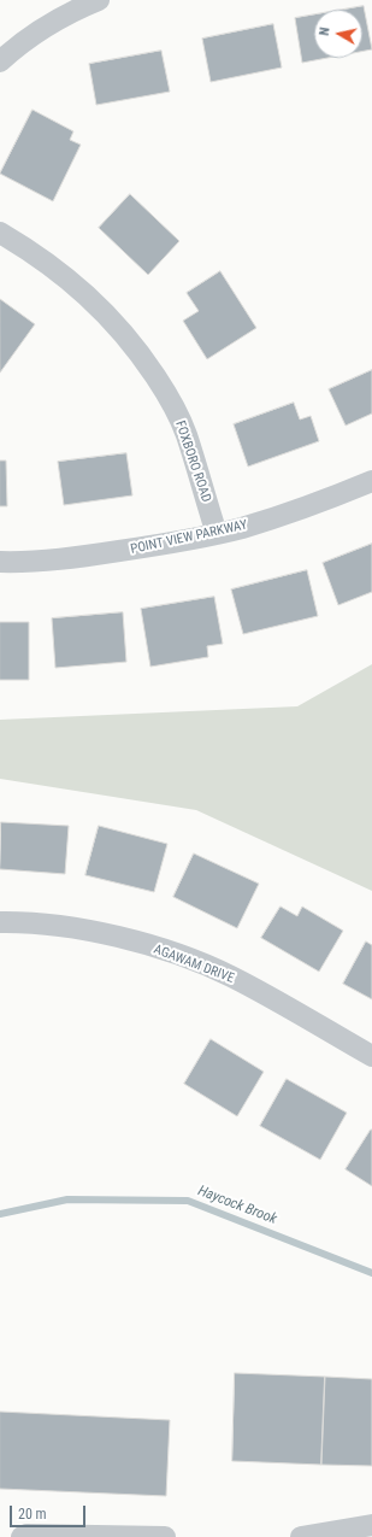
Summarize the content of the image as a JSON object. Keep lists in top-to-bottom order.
{
  "streets": {
    "street": ["FOXBORO ROAD", "POINT VIEW PARKWAY", "AGAWAM DRIVE"]
  },
  "crossings": [
    ["FOXBORO ROAD", "POINT VIEW PARKWAY"]
  ],
  "water": ["Haycock Brook"],
  "scale_bar": "20 m",
  "north": "left"
}
